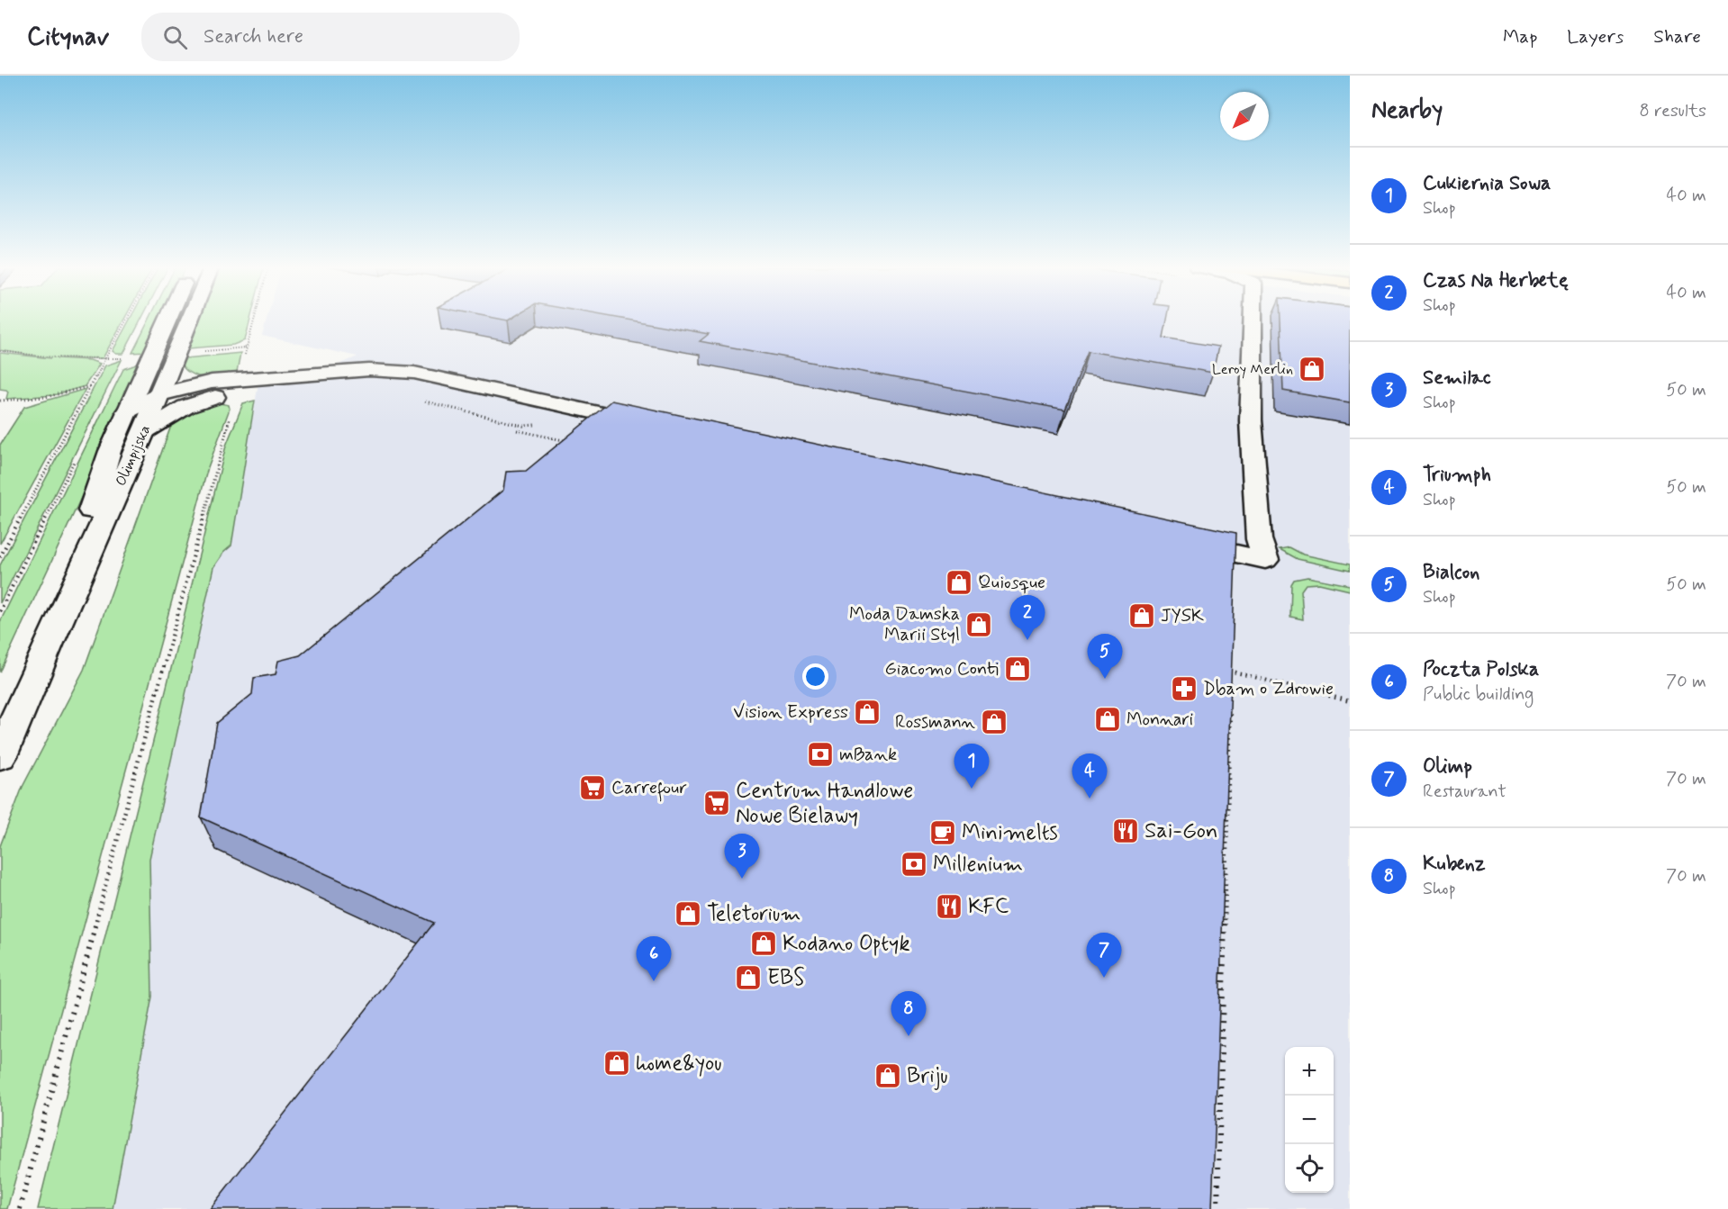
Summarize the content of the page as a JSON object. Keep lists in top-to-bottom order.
{
  "streets": {
    "main road": ["Olimpijska"]
  },
  "places": {
    "shop": [
      "Leroy Merlin",
      "Quiosque",
      "JYSK",
      "Moda Damska Marii Styl",
      "Giacomo Conti",
      "Vision Express",
      "Monnari",
      "Rossmann",
      "Teletorium",
      "Kodano Optyk",
      "EBS",
      "home&you",
      "Briju"
    ],
    "pharmacy": ["Dbam o Zdrowie"],
    "bank": ["mBank", "Millenium"],
    "supermarket": ["Carrefour", "Centrum Handlowe Nowe Bielawy"],
    "restaurant": ["Sai-Gon", "KFC"],
    "cafe": ["Minimelts"]
  },
  "north": "bottom left",
  "page": {
    "header": "Citynav",
    "search": "Search here",
    "nav": ["Map", "Layers", "Share"],
    "heading": ["Nearby", "8 results"],
    "list": [
      {
        "mark": "1",
        "name": "Cukiernia Sowa",
        "note": "Shop",
        "value": "40 m"
      },
      {
        "mark": "2",
        "name": "Czas Na Herbetę",
        "note": "Shop",
        "value": "40 m"
      },
      {
        "mark": "3",
        "name": "Semilac",
        "note": "Shop",
        "value": "50 m"
      },
      {
        "mark": "4",
        "name": "Triumph",
        "note": "Shop",
        "value": "50 m"
      },
      {
        "mark": "5",
        "name": "Bialcon",
        "note": "Shop",
        "value": "50 m"
      },
      {
        "mark": "6",
        "name": "Poczta Polska",
        "note": "Public building",
        "value": "70 m"
      },
      {
        "mark": "7",
        "name": "Olimp",
        "note": "Restaurant",
        "value": "70 m"
      },
      {
        "mark": "8",
        "name": "Kubenz",
        "note": "Shop",
        "value": "70 m"
      }
    ],
    "pins": [
      "2",
      "5",
      "1",
      "4",
      "3",
      "7",
      "6",
      "8"
    ],
    "map_buttons": ["+", "−"]
  }
}
